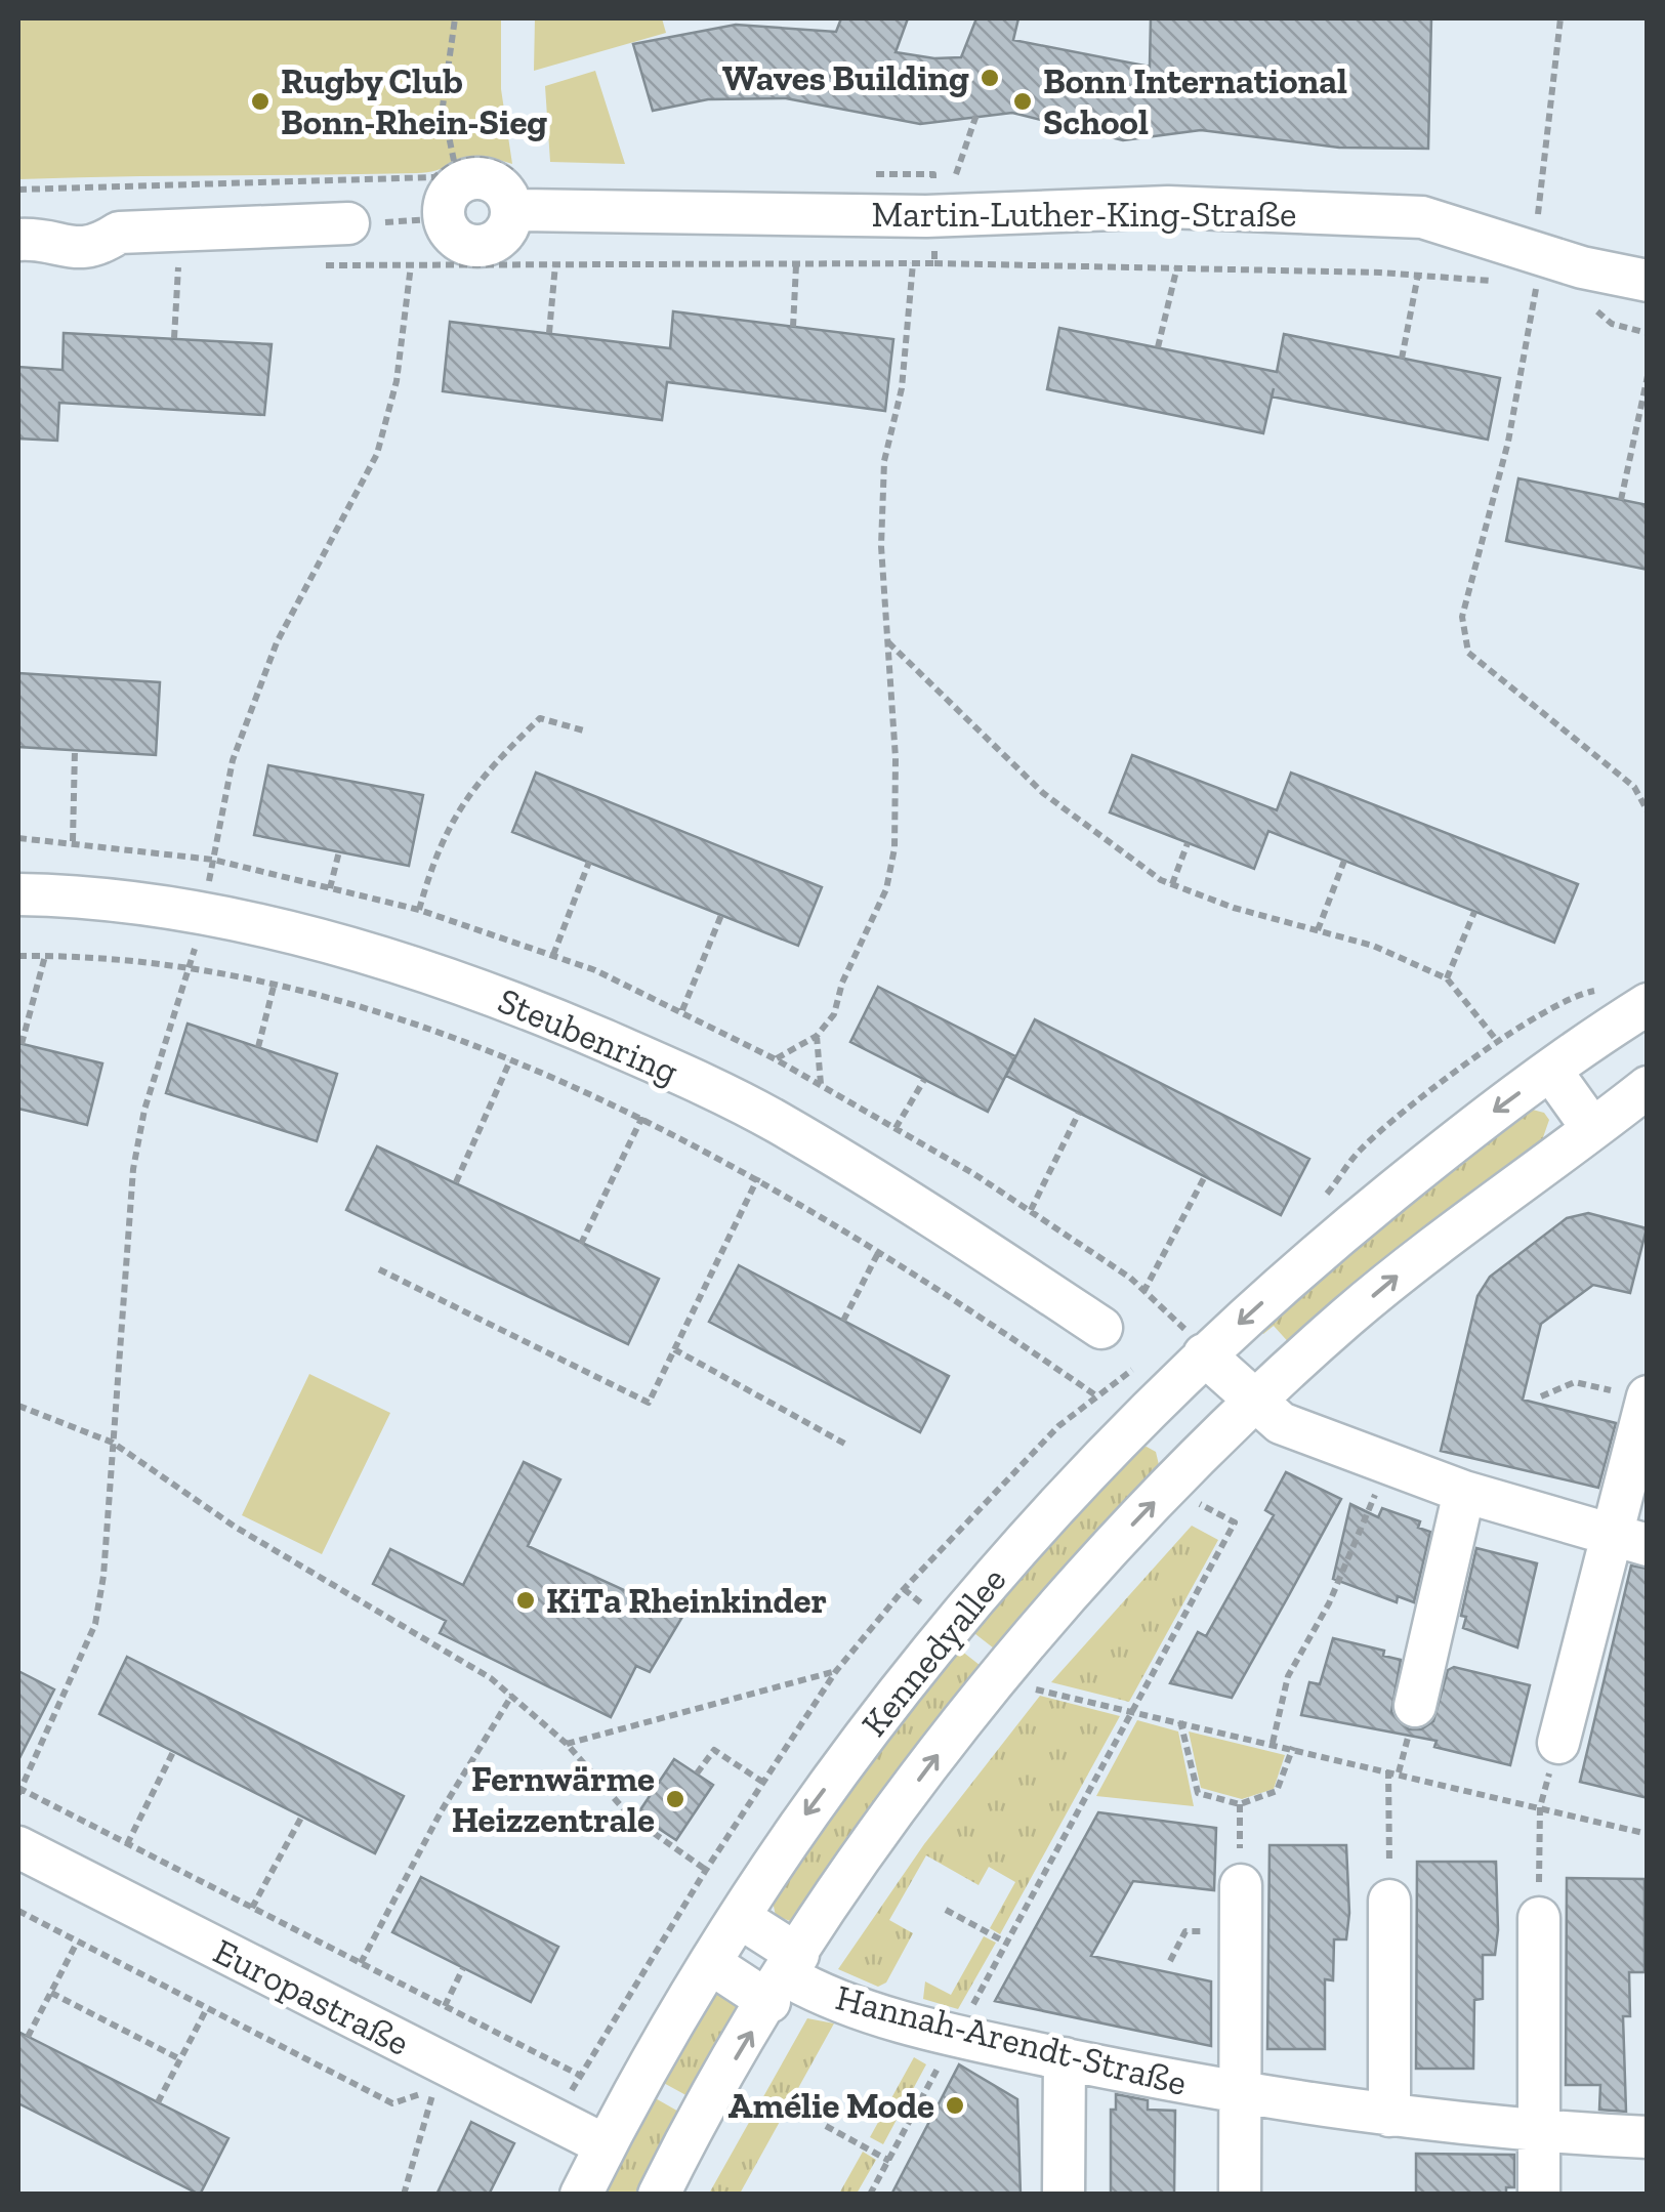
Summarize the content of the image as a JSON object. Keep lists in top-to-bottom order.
{
  "streets": {
    "street": [
      "Martin-Luther-King-Straße",
      "Steubenring",
      "Kennedyallee",
      "Europastraße",
      "Hannah-Arendt-Straße"
    ]
  },
  "crossings": [
    ["Kennedyallee", "Europastraße"],
    ["Kennedyallee", "Hannah-Arendt-Straße"]
  ],
  "places": [
    "Waves Building",
    "Rugby Club Bonn-Rhein-Sieg",
    "Bonn International School",
    "KiTa Rheinkinder",
    "Fernwärme Heizzentrale",
    "Amélie Mode"
  ]
}
